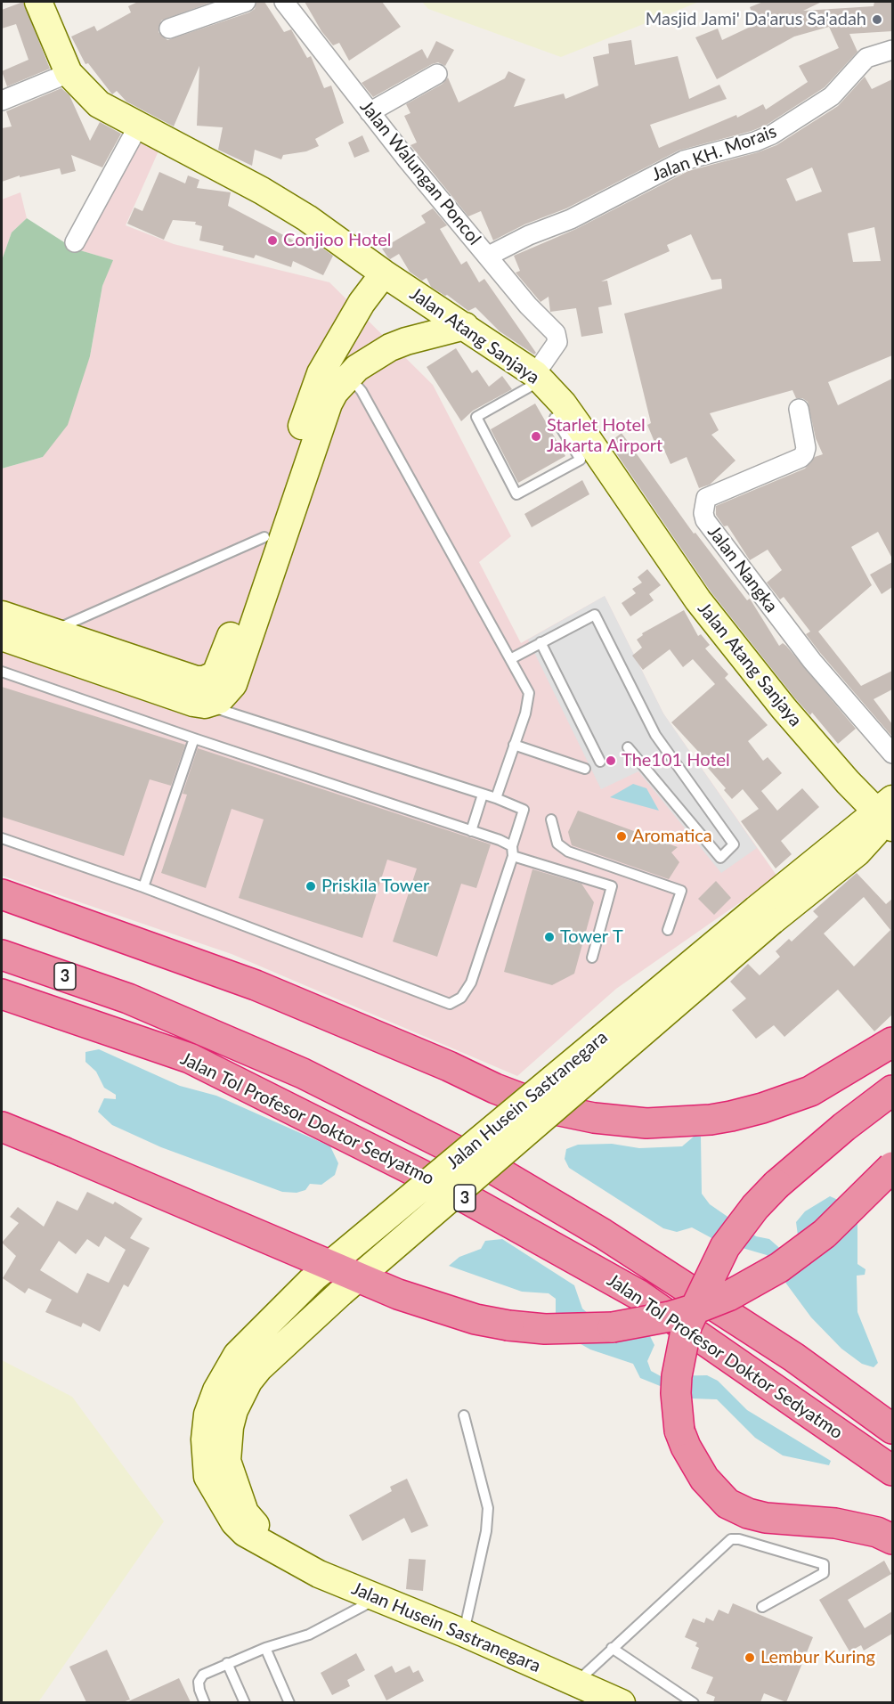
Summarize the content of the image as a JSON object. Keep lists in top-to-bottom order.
{
  "streets": {
    "highway": ["3", "Jalan Tol Profesor Doktor Sedyatmo"],
    "main road": ["Jalan Atang Sanjaya", "Jalan Husein Sastranegara"],
    "street": ["Jalan KH. Morais", "Jalan Walungan Poncol", "Jalan Nangka"]
  },
  "crossings": [
    ["Jalan KH. Morais", "Jalan Walungan Poncol"],
    ["Jalan Walungan Poncol", "Jalan Atang Sanjaya"],
    ["Jalan Atang Sanjaya", "Jalan Husein Sastranegara"]
  ],
  "places": [
    "Masjid Jami' Da'arus Sa'adah",
    "Conjioo Hotel",
    "Starlet Hotel Jakarta Airport",
    "The101 Hotel",
    "Aromatica",
    "Priskila Tower",
    "Tower T",
    "Lembur Kuring"
  ]
}
